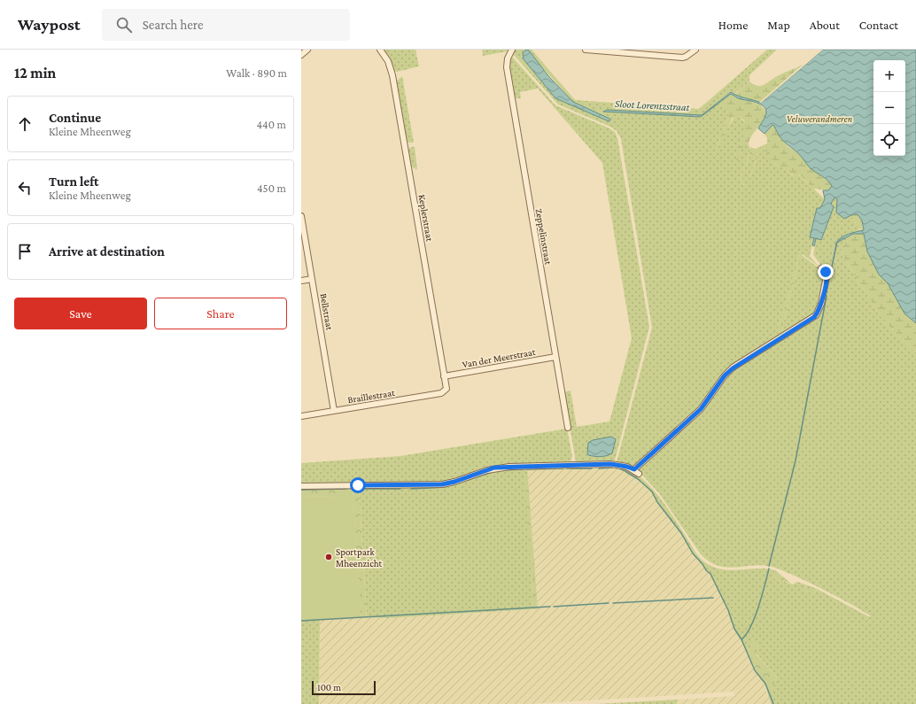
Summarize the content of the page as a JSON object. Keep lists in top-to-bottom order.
{
  "streets": {
    "street": [
      "Keplerstraat",
      "Zeppelinstraat",
      "Bellstraat",
      "Van der Meerstraat",
      "Braillestraat"
    ]
  },
  "crossings": [
    ["Keplerstraat", "Van der Meerstraat"],
    ["Keplerstraat", "Braillestraat"],
    ["Zeppelinstraat", "Van der Meerstraat"],
    ["Bellstraat", "Braillestraat"]
  ],
  "water": ["Sloot Lorentzstraat"],
  "parks": ["Veluwerandmeren"],
  "places": ["Sportpark Mheenzicht"],
  "scale_bar": "100 m",
  "page": {
    "header": "Waypost",
    "search": "Search here",
    "nav": [
      "Home",
      "Map",
      "About",
      "Contact"
    ],
    "heading": ["12 min", "Walk · 890 m"],
    "map_buttons": ["+", "−"],
    "list": [
      ["Continue", "Kleine Mheenweg", "440 m"],
      ["Turn left", "Kleine Mheenweg", "450 m"],
      "Arrive at destination"
    ],
    "buttons": ["Save", "Share"],
    "scale": "100 m"
  }
}
